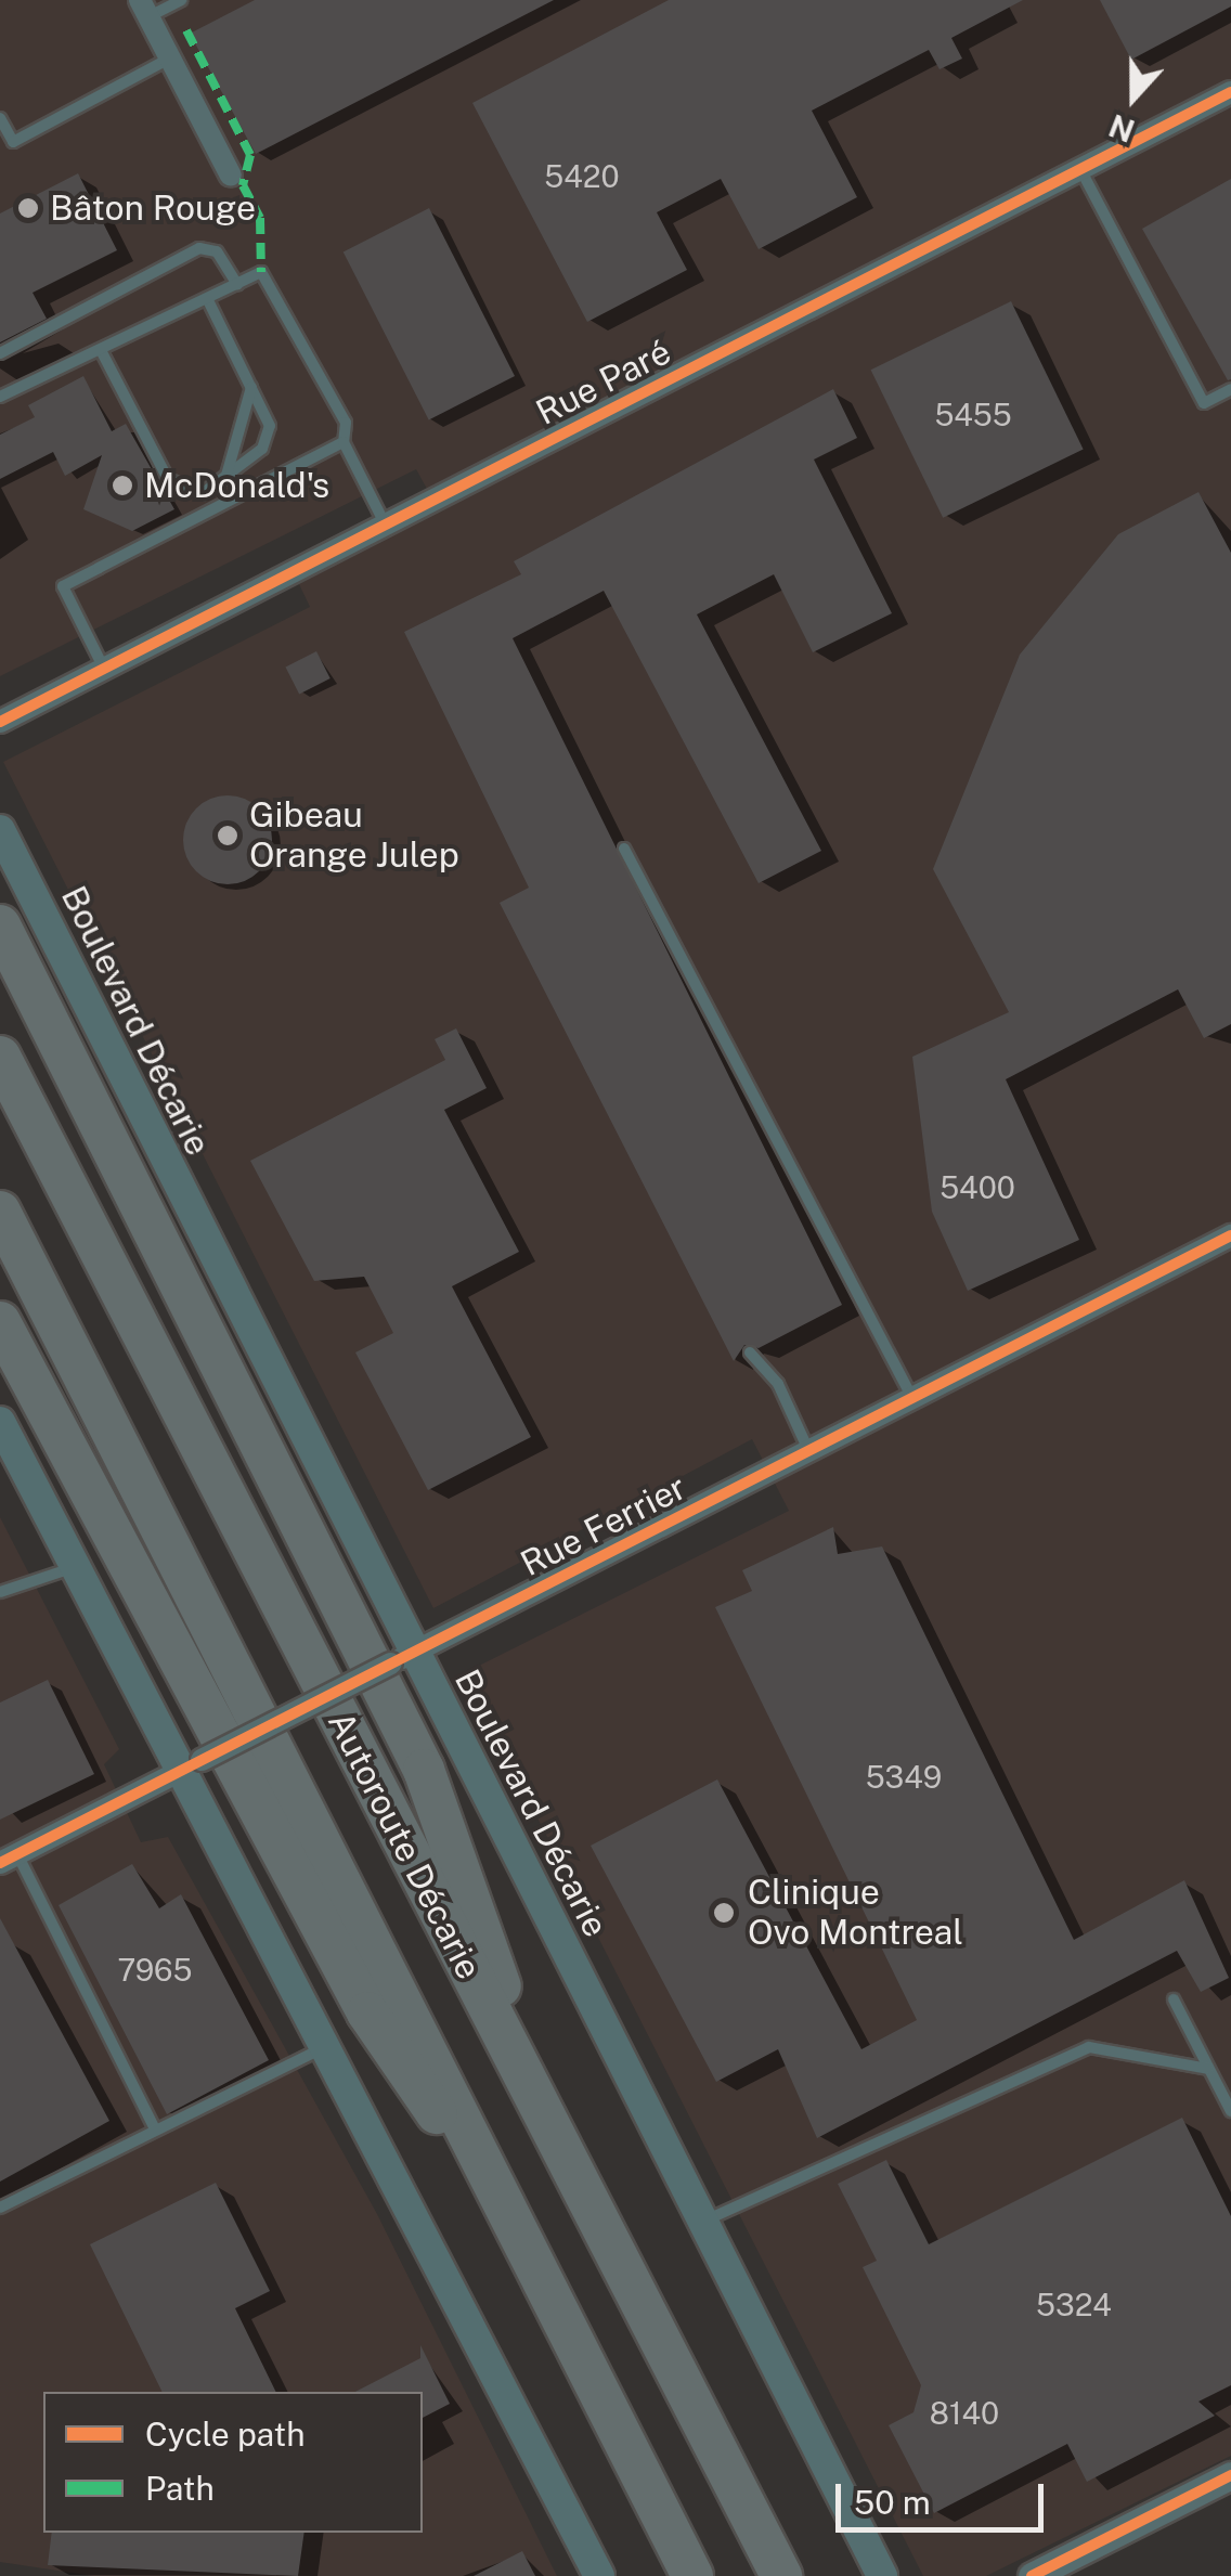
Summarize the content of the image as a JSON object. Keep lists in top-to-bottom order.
{
  "streets": {
    "highway": ["Autoroute Décarie"],
    "main road": ["Boulevard Décarie"],
    "street": ["Rue Paré", "Rue Ferrier"]
  },
  "crossings": [
    ["Boulevard Décarie", "Rue Ferrier"]
  ],
  "places": [
    "Bâton Rouge",
    "McDonald's",
    "Gibeau Orange Julep",
    "Clinique Ovo Montreal"
  ],
  "house_numbers": [
    "5420",
    "5455",
    "5400",
    "5349",
    "7965",
    "5324",
    "8140"
  ],
  "legend": ["Cycle path", "Path"],
  "scale_bar": "50 m",
  "north": "bottom"
}
